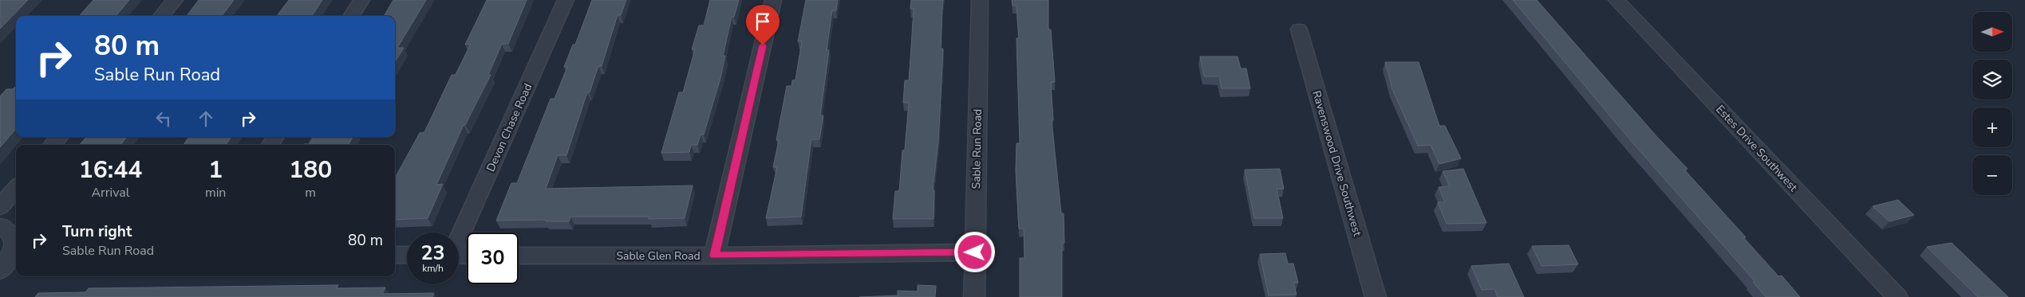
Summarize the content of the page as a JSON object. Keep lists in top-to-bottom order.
{
  "streets": {
    "street": [
      "Devon Chase Road",
      "Estes Drive Southwest",
      "Sable Run Road",
      "Ravenswood Drive Southwest",
      "Sable Glen Road"
    ]
  },
  "crossings": [
    ["Sable Run Road", "Sable Glen Road"]
  ],
  "north": "right",
  "page": {
    "map_buttons": ["+", "−"],
    "turn": ["80 m", "Sable Run Road"],
    "eta": [
      "16:44",
      "Arrival",
      "1",
      "min",
      "180",
      "m"
    ],
    "list": [
      {
        "name": "Turn right",
        "note": "Sable Run Road",
        "value": "80 m"
      }
    ],
    "speed": "23 km/h",
    "limit": "30"
  }
}
